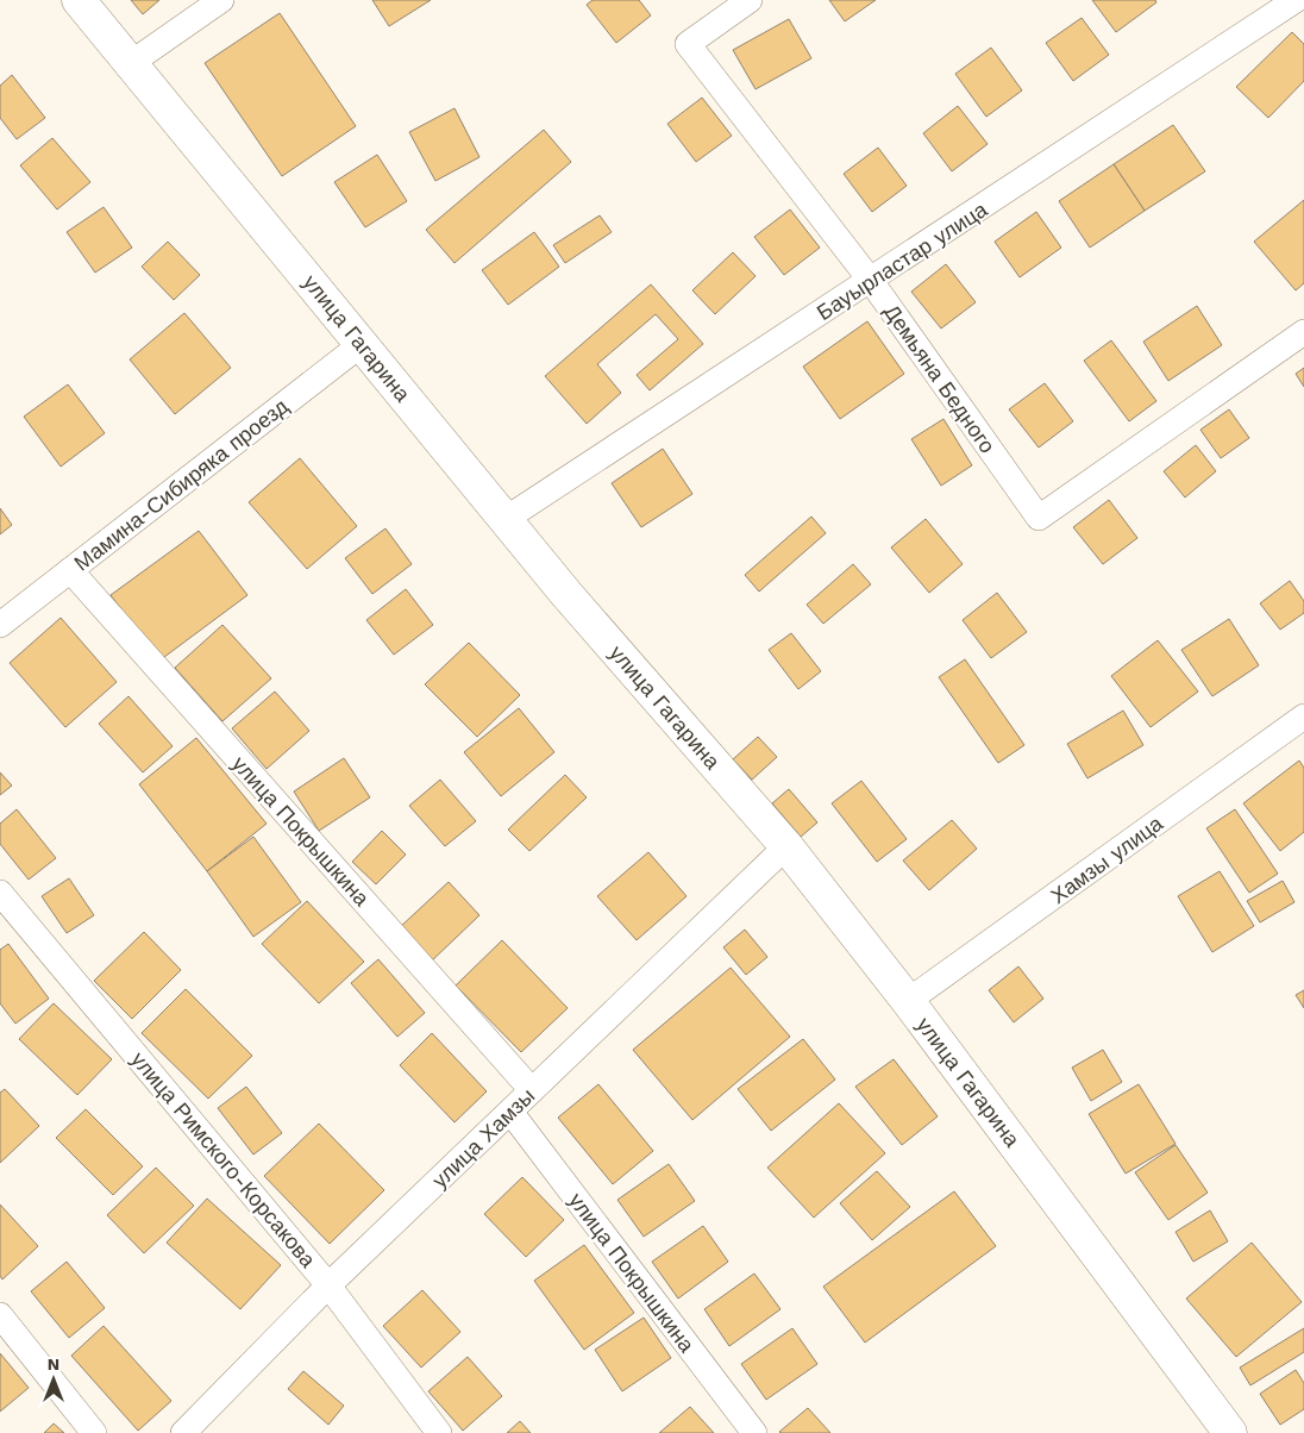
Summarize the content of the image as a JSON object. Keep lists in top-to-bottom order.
{
  "streets": {
    "main road": ["улица Гагарина"],
    "street": [
      "Бауырластар улица",
      "Демьяна Бедного",
      "Мамина-Сибиряка проезд",
      "улица Покрышкина",
      "Хамзы улица",
      "улица Хамзы",
      "улица Римского-Корсакова"
    ]
  },
  "crossings": [
    ["Бауырластар улица", "улица Гагарина"],
    ["Бауырластар улица", "Демьяна Бедного"],
    ["улица Гагарина", "Мамина-Сибиряка проезд"],
    ["улица Гагарина", "Хамзы улица"],
    ["улица Гагарина", "улица Хамзы"],
    ["Мамина-Сибиряка проезд", "улица Покрышкина"],
    ["улица Покрышкина", "улица Хамзы"],
    ["улица Хамзы", "улица Римского-Корсакова"]
  ],
  "north": "top"
}
